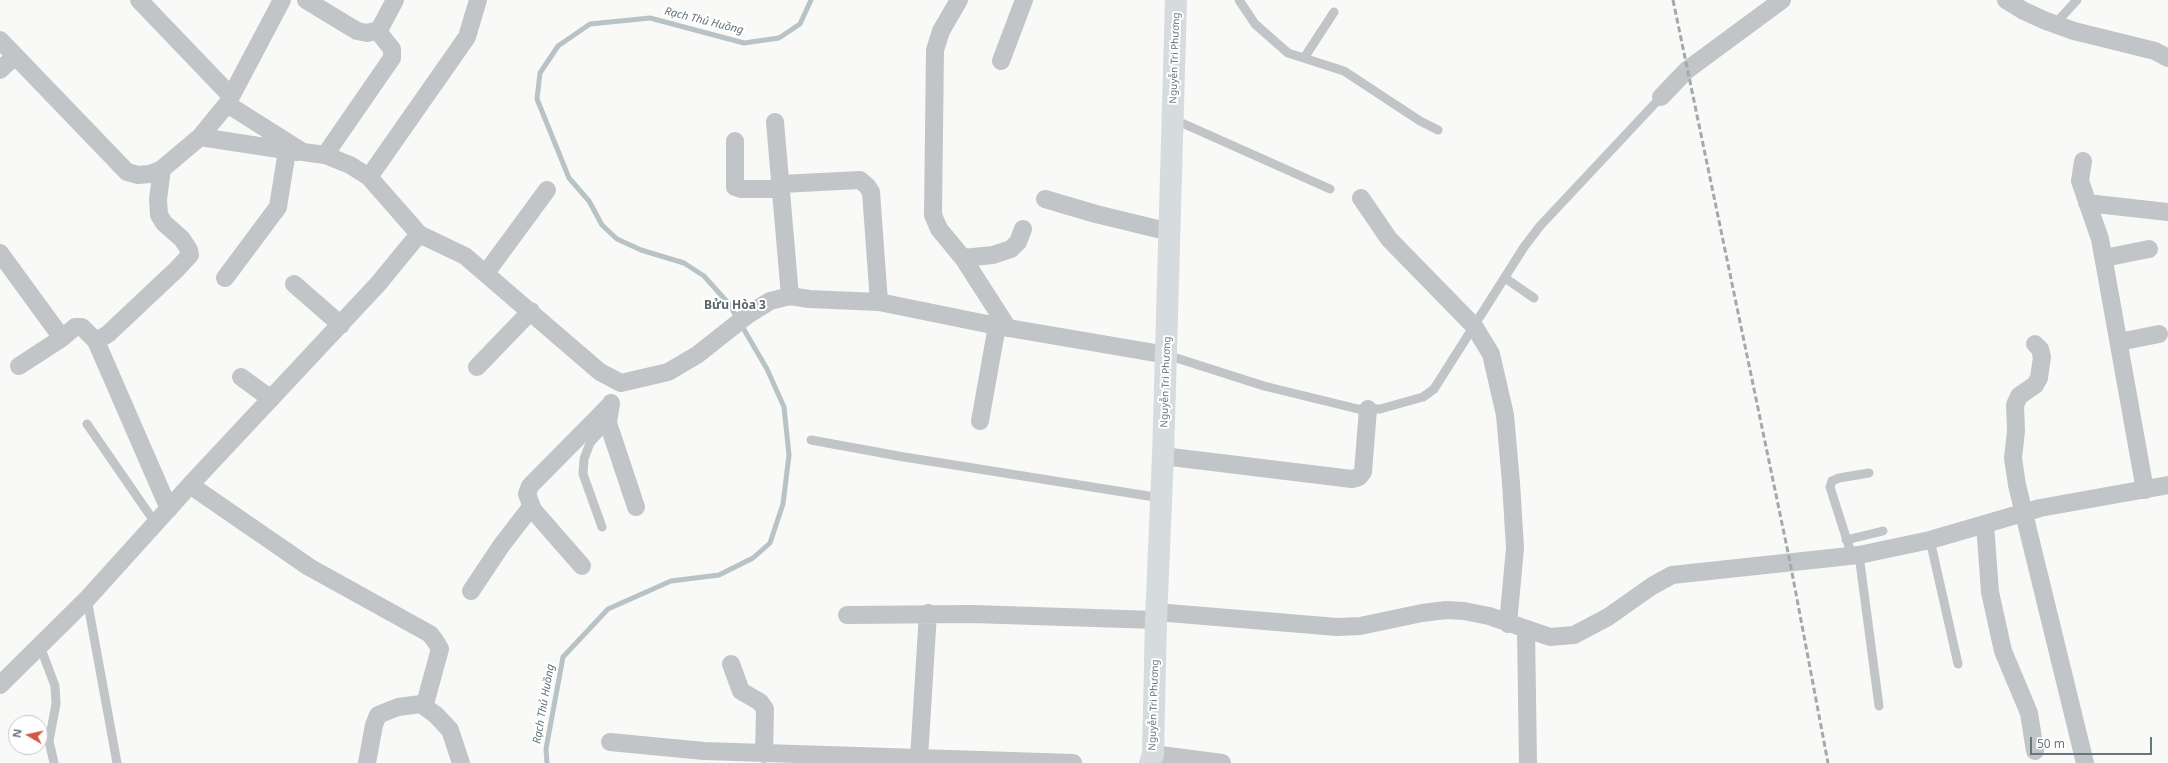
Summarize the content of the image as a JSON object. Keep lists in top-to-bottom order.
{
  "streets": {
    "main road": ["Nguyễn Tri Phương"]
  },
  "districts": ["Bửu Hòa 3"],
  "water": ["Rạch Thủ Huồng"],
  "scale_bar": "50 m",
  "north": "left"
}
